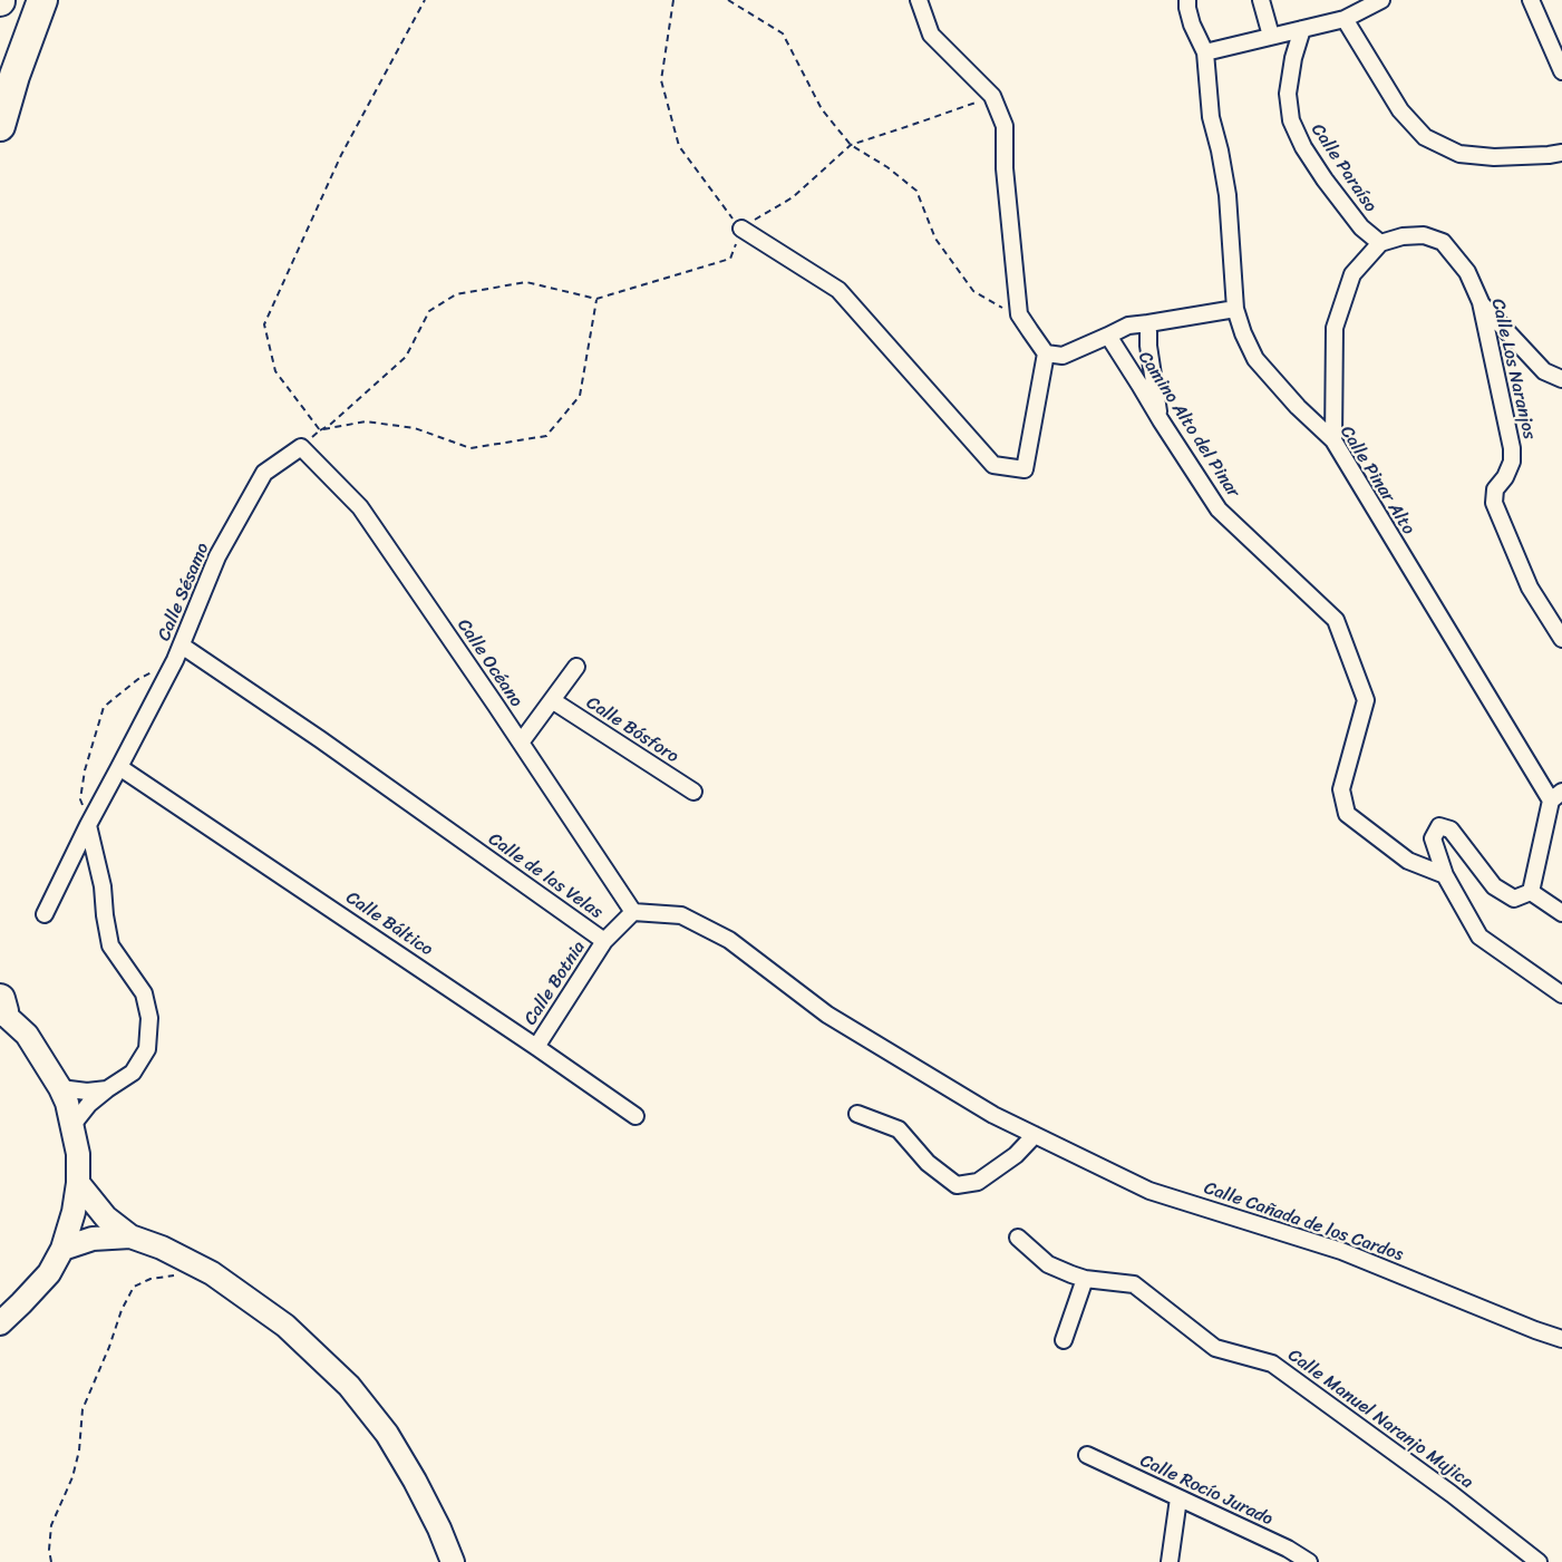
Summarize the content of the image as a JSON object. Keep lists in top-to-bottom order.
{
  "streets": {
    "street": [
      "Calle Paraíso",
      "Calle Los Naranjos",
      "Camino Alto del Pinar",
      "Calle Pinar Alto",
      "Calle Sésamo",
      "Calle Océano",
      "Calle Bósforo",
      "Calle de las Velas",
      "Calle Báltico",
      "Calle Botnia",
      "Calle Cañada de los Cardos",
      "Calle Manuel Naranjo Mujica",
      "Calle Rocío Jurado"
    ]
  },
  "crossings": [
    ["Calle Paraíso", "Calle Los Naranjos"],
    ["Calle Sésamo", "Calle Océano"],
    ["Calle Sésamo", "Calle de las Velas"],
    ["Calle Sésamo", "Calle Báltico"],
    ["Calle Océano", "Calle de las Velas"],
    ["Calle de las Velas", "Calle Botnia"],
    ["Calle de las Velas", "Calle Cañada de los Cardos"],
    ["Calle Báltico", "Calle Botnia"]
  ]
}
